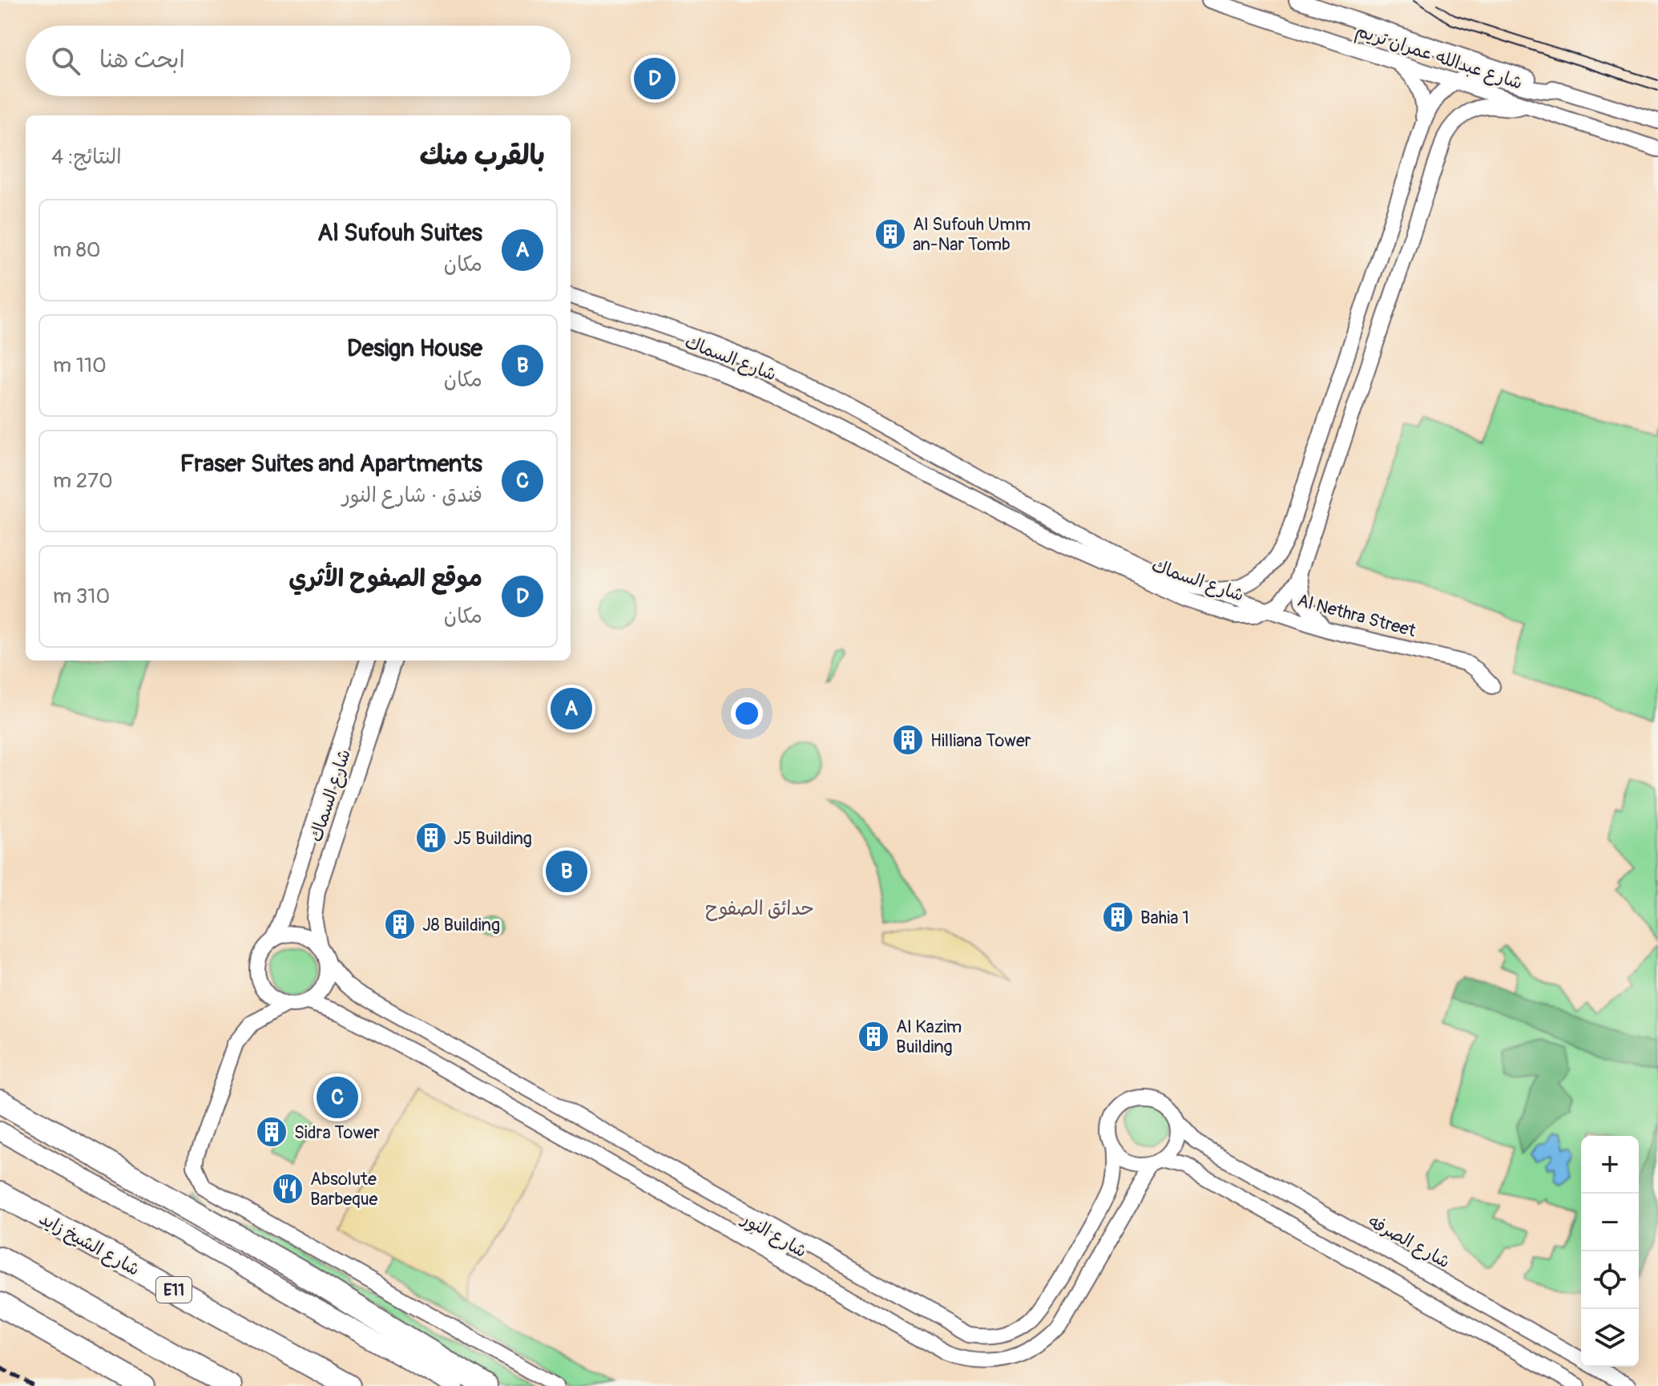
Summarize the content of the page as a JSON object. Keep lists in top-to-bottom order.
{
  "streets": {
    "highway": ["شارع الشيخ زايد", "E11"],
    "street": [
      "شارع عبدالله عمران تريم",
      "شارع السماك",
      "Al Nethra Street",
      "شارع النور",
      "شارع الصرفه"
    ]
  },
  "crossings": [
    ["شارع عبدالله عمران تريم", "شارع السماك"],
    ["شارع السماك", "Al Nethra Street"],
    ["شارع السماك", "شارع النور"],
    ["شارع النور", "شارع الصرفه"]
  ],
  "districts": ["حدائق الصفوح"],
  "places": {
    "building": [
      "Al Sufouh Umm an-Nar Tomb",
      "Hilliana Tower",
      "J5 Building",
      "Bahia 1",
      "J8 Building",
      "Al Kazim Building",
      "Sidra Tower"
    ],
    "restaurant": ["Absolute Barbeque"]
  },
  "page": {
    "search": "ابحث هنا",
    "pins": [
      "D",
      "A",
      "B",
      "C"
    ],
    "heading": ["بالقرب منك", "النتائج: 4"],
    "list": [
      {
        "mark": "A",
        "name": "Al Sufouh Suites",
        "note": "مكان",
        "value": "80 m"
      },
      {
        "mark": "B",
        "name": "Design House",
        "note": "مكان",
        "value": "110 m"
      },
      {
        "mark": "C",
        "name": "Fraser Suites and Apartments",
        "note": "فندق · شارع النور",
        "value": "270 m"
      },
      {
        "mark": "D",
        "name": "موقع الصفوح الأثري",
        "note": "مكان",
        "value": "310 m"
      }
    ],
    "map_buttons": ["+", "−"]
  }
}
